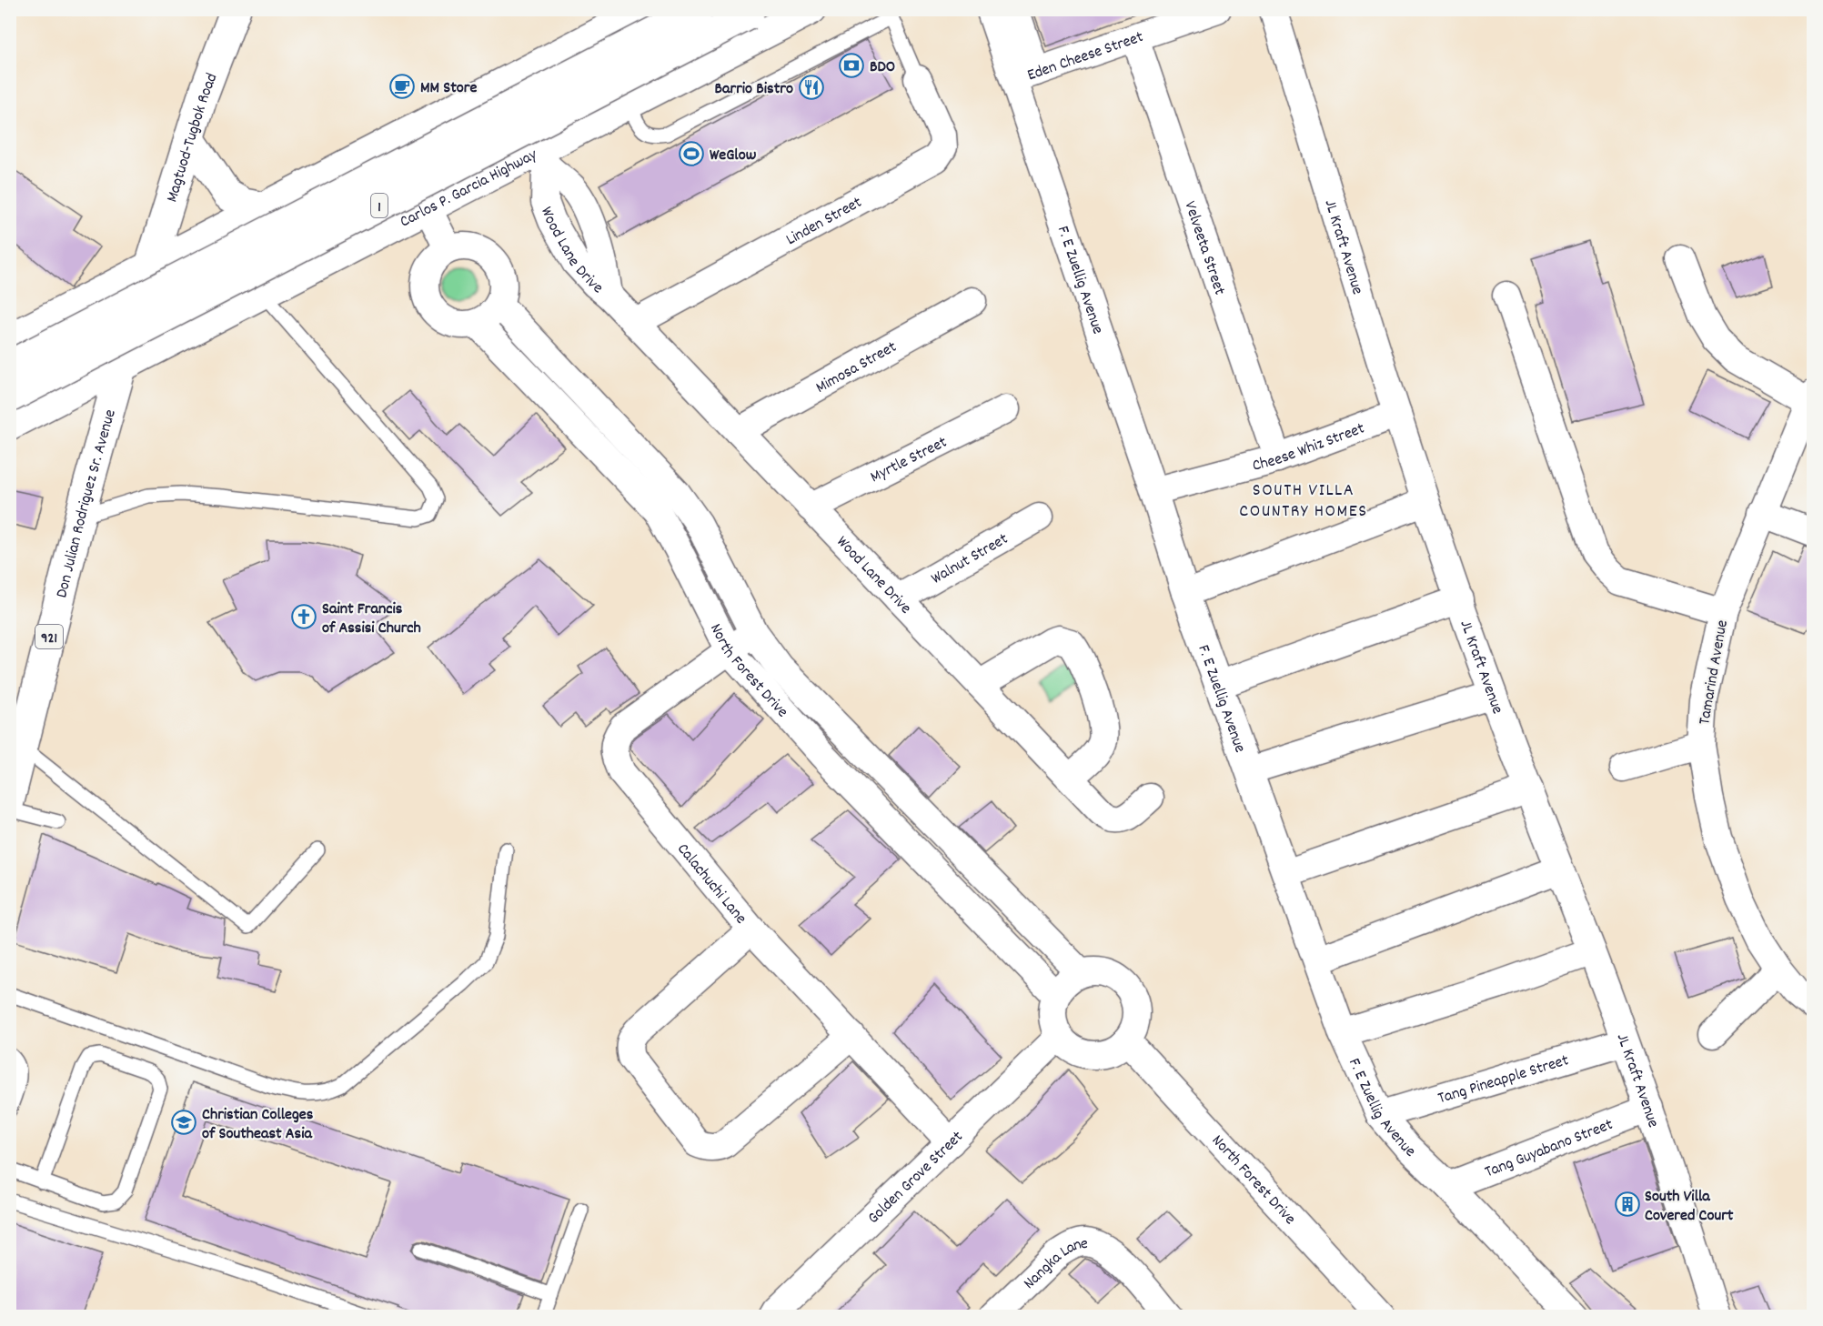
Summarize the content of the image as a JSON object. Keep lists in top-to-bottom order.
{
  "streets": {
    "main road": [
      "Magtuod-Tugbok Road",
      "Carlos P. Garcia Highway",
      "1",
      "Don Julian Rodriguez Sr. Avenue",
      "921"
    ],
    "street": [
      "Eden Cheese Street",
      "Linden Street",
      "JL Kraft Avenue",
      "Wood Lane Drive",
      "Velveeta Street",
      "F. E Zuellig Avenue",
      "Mimosa Street",
      "Cheese Whiz Street",
      "Myrtle Street",
      "Walnut Street",
      "North Forest Drive",
      "Tamarind Avenue",
      "Calachuchi Lane",
      "Tang Pineapple Street",
      "Tang Guyabano Street",
      "Golden Grove Street",
      "Nangka Lane"
    ]
  },
  "crossings": [
    ["Eden Cheese Street", "Velveeta Street"],
    ["Eden Cheese Street", "F. E Zuellig Avenue"],
    ["Magtuod-Tugbok Road", "Carlos P. Garcia Highway"],
    ["Magtuod-Tugbok Road", "Don Julian Rodriguez Sr. Avenue"],
    ["Carlos P. Garcia Highway", "Wood Lane Drive"],
    ["Carlos P. Garcia Highway", "Don Julian Rodriguez Sr. Avenue"],
    ["Linden Street", "Wood Lane Drive"],
    ["JL Kraft Avenue", "Cheese Whiz Street"],
    ["JL Kraft Avenue", "Tang Pineapple Street"],
    ["JL Kraft Avenue", "Tang Guyabano Street"],
    ["Wood Lane Drive", "Mimosa Street"],
    ["Wood Lane Drive", "Myrtle Street"],
    ["Wood Lane Drive", "Walnut Street"],
    ["Velveeta Street", "Cheese Whiz Street"],
    ["F. E Zuellig Avenue", "Cheese Whiz Street"],
    ["F. E Zuellig Avenue", "Tang Pineapple Street"],
    ["F. E Zuellig Avenue", "Tang Guyabano Street"],
    ["North Forest Drive", "Calachuchi Lane"],
    ["North Forest Drive", "Golden Grove Street"],
    ["Calachuchi Lane", "Golden Grove Street"]
  ],
  "districts": ["SOUTH VILLA COUNTRY HOMES"],
  "places": {
    "bank": ["BDO"],
    "cafe": ["MM Store"],
    "restaurant": ["Barrio Bistro"],
    "sports": ["WeGlow"],
    "church": ["Saint Francis of Assisi Church"],
    "school or university": ["Christian Colleges of Southeast Asia"],
    "building": ["South Villa Covered Court"]
  }
}
